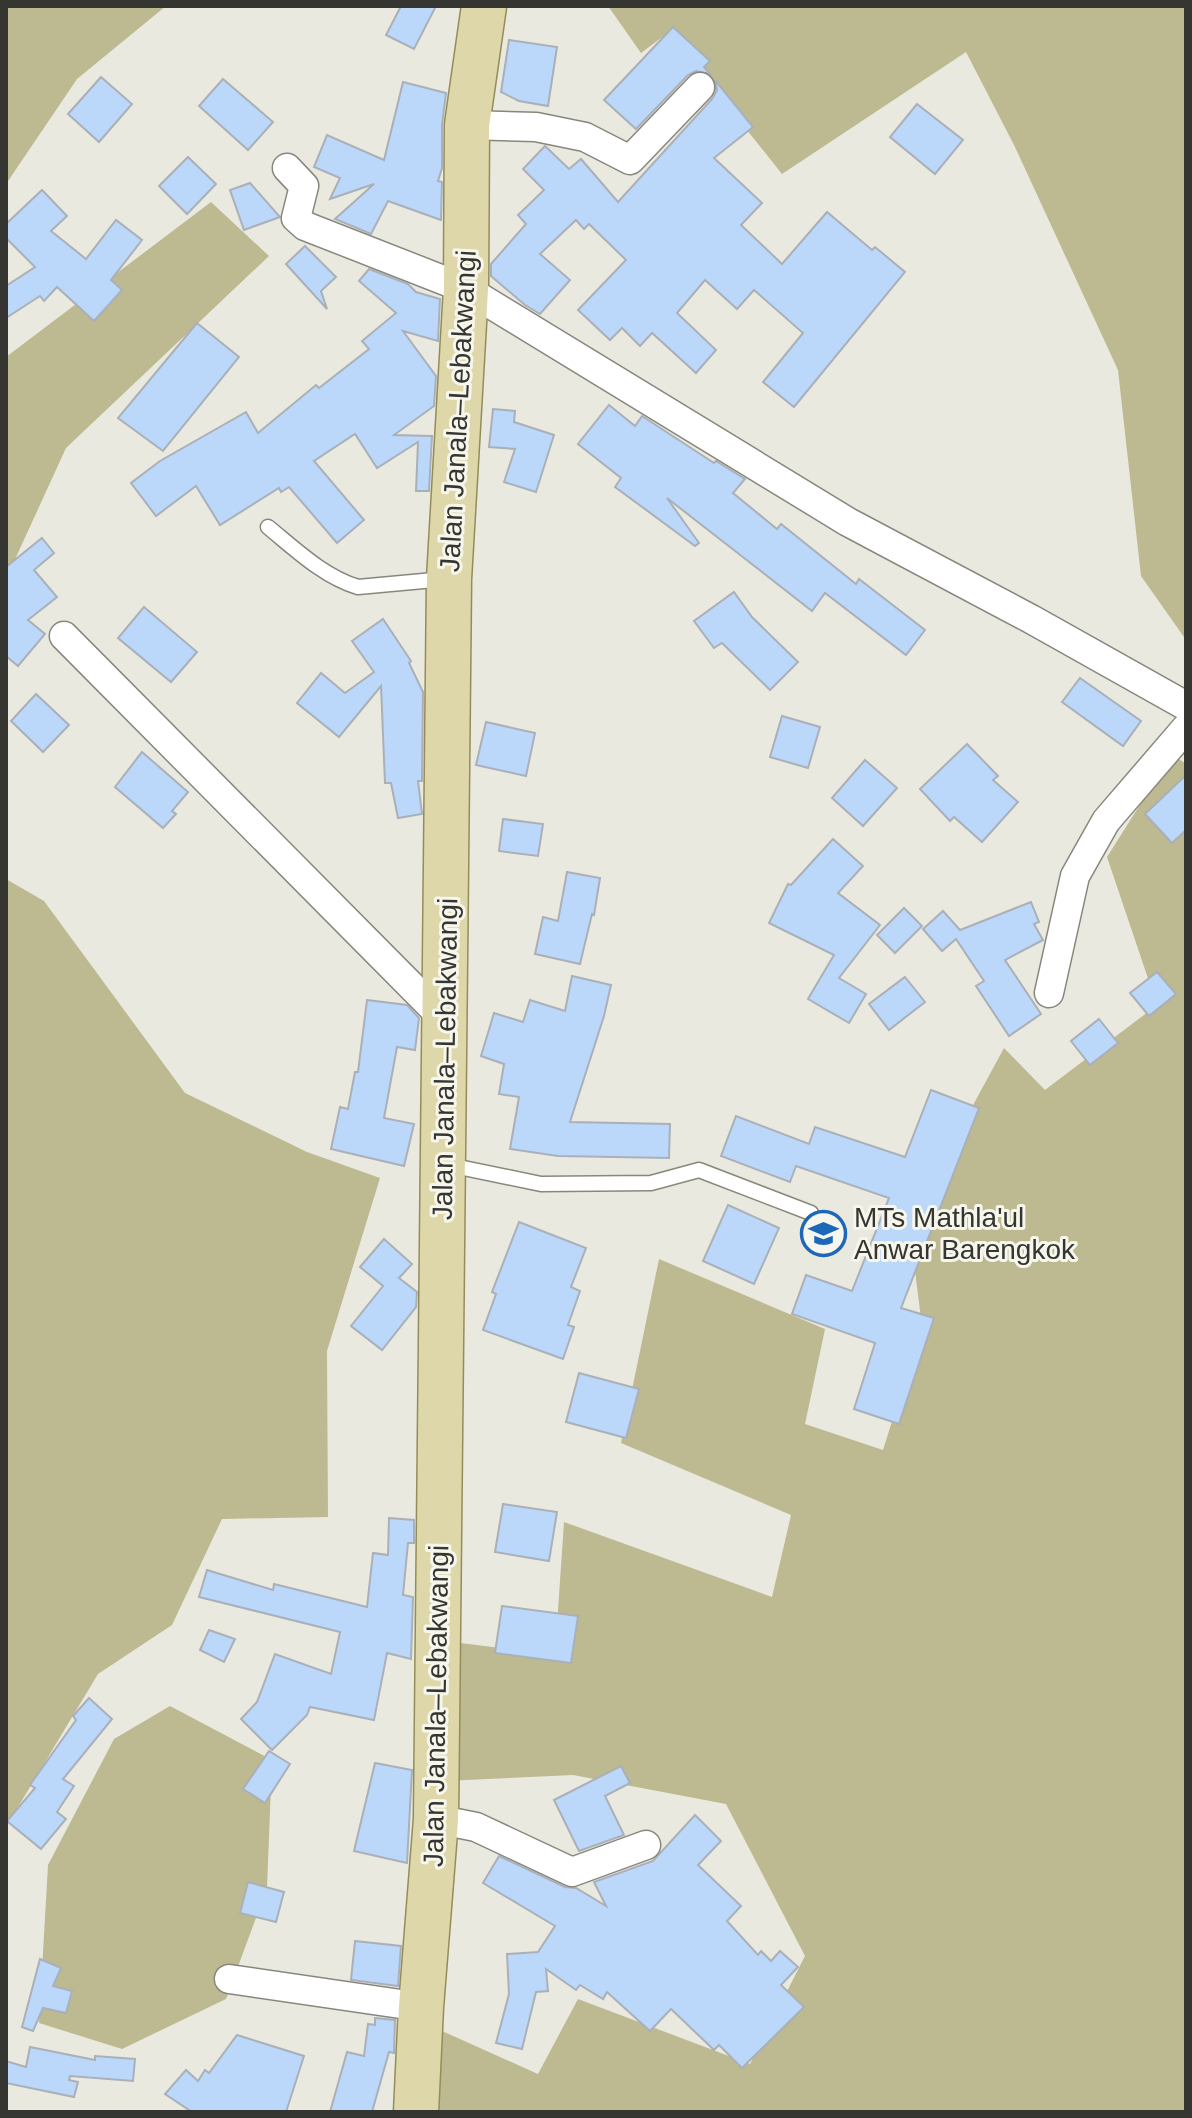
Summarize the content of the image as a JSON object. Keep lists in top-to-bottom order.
{
  "streets": {
    "main road": ["Jalan Janala–Lebakwangi"]
  },
  "places": {
    "school or university": ["MTs Mathla'ul Anwar Barengkok"]
  }
}
